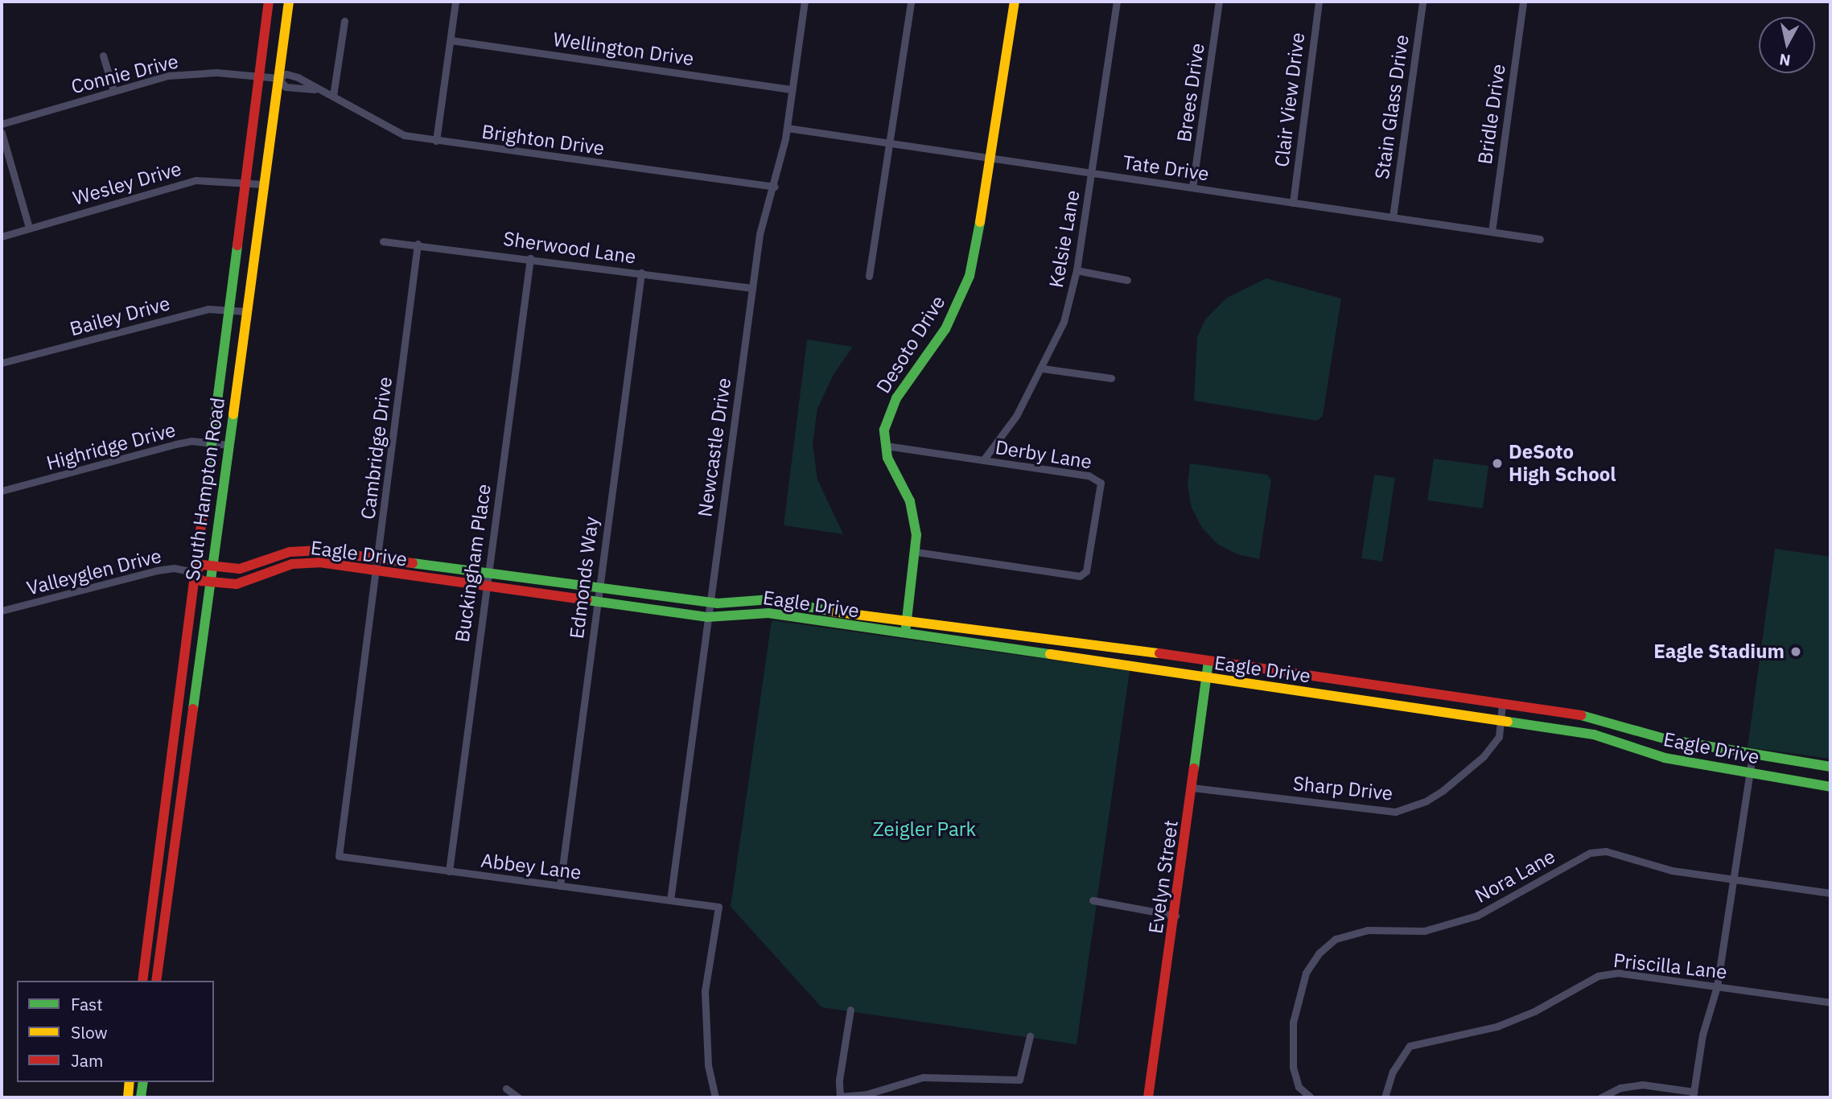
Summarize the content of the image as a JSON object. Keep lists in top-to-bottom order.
{
  "streets": {
    "street": [
      "Wellington Drive",
      "Connie Drive",
      "Brees Drive",
      "Clair View Drive",
      "Stain Glass Drive",
      "Bridle Drive",
      "Brighton Drive",
      "Tate Drive",
      "Wesley Drive",
      "Kelsie Lane",
      "Sherwood Lane",
      "Bailey Drive",
      "Desoto Drive",
      "Highridge Drive",
      "Newcastle Drive",
      "Cambridge Drive",
      "Derby Lane",
      "South Hampton Road",
      "Eagle Drive",
      "Buckingham Place",
      "Valleyglen Drive",
      "Edmonds Way",
      "Sharp Drive",
      "Abbey Lane",
      "Nora Lane",
      "Evelyn Street",
      "Priscilla Lane"
    ]
  },
  "crossings": [
    ["Wellington Drive", "Newcastle Drive"],
    ["Connie Drive", "Brighton Drive"],
    ["Connie Drive", "South Hampton Road"],
    ["Brees Drive", "Tate Drive"],
    ["Clair View Drive", "Tate Drive"],
    ["Stain Glass Drive", "Tate Drive"],
    ["Bridle Drive", "Tate Drive"],
    ["Brighton Drive", "Newcastle Drive"],
    ["Brighton Drive", "South Hampton Road"],
    ["Tate Drive", "Kelsie Lane"],
    ["Tate Drive", "Desoto Drive"],
    ["Tate Drive", "Newcastle Drive"],
    ["Wesley Drive", "South Hampton Road"],
    ["Kelsie Lane", "Derby Lane"],
    ["Sherwood Lane", "Newcastle Drive"],
    ["Sherwood Lane", "Cambridge Drive"],
    ["Sherwood Lane", "Buckingham Place"],
    ["Sherwood Lane", "Edmonds Way"],
    ["Bailey Drive", "South Hampton Road"],
    ["Desoto Drive", "Derby Lane"],
    ["Desoto Drive", "Eagle Drive"],
    ["Highridge Drive", "South Hampton Road"],
    ["Newcastle Drive", "Eagle Drive"],
    ["Newcastle Drive", "Abbey Lane"],
    ["Cambridge Drive", "Eagle Drive"],
    ["Cambridge Drive", "Abbey Lane"],
    ["South Hampton Road", "Eagle Drive"],
    ["South Hampton Road", "Valleyglen Drive"],
    ["Eagle Drive", "Buckingham Place"],
    ["Eagle Drive", "Valleyglen Drive"],
    ["Eagle Drive", "Edmonds Way"],
    ["Eagle Drive", "Sharp Drive"],
    ["Eagle Drive", "Evelyn Street"],
    ["Buckingham Place", "Abbey Lane"],
    ["Edmonds Way", "Abbey Lane"],
    ["Sharp Drive", "Evelyn Street"]
  ],
  "parks": ["Zeigler Park"],
  "places": ["DeSoto High School", "Eagle Stadium"],
  "legend": ["Fast", "Slow", "Jam"],
  "north": "bottom"
}
